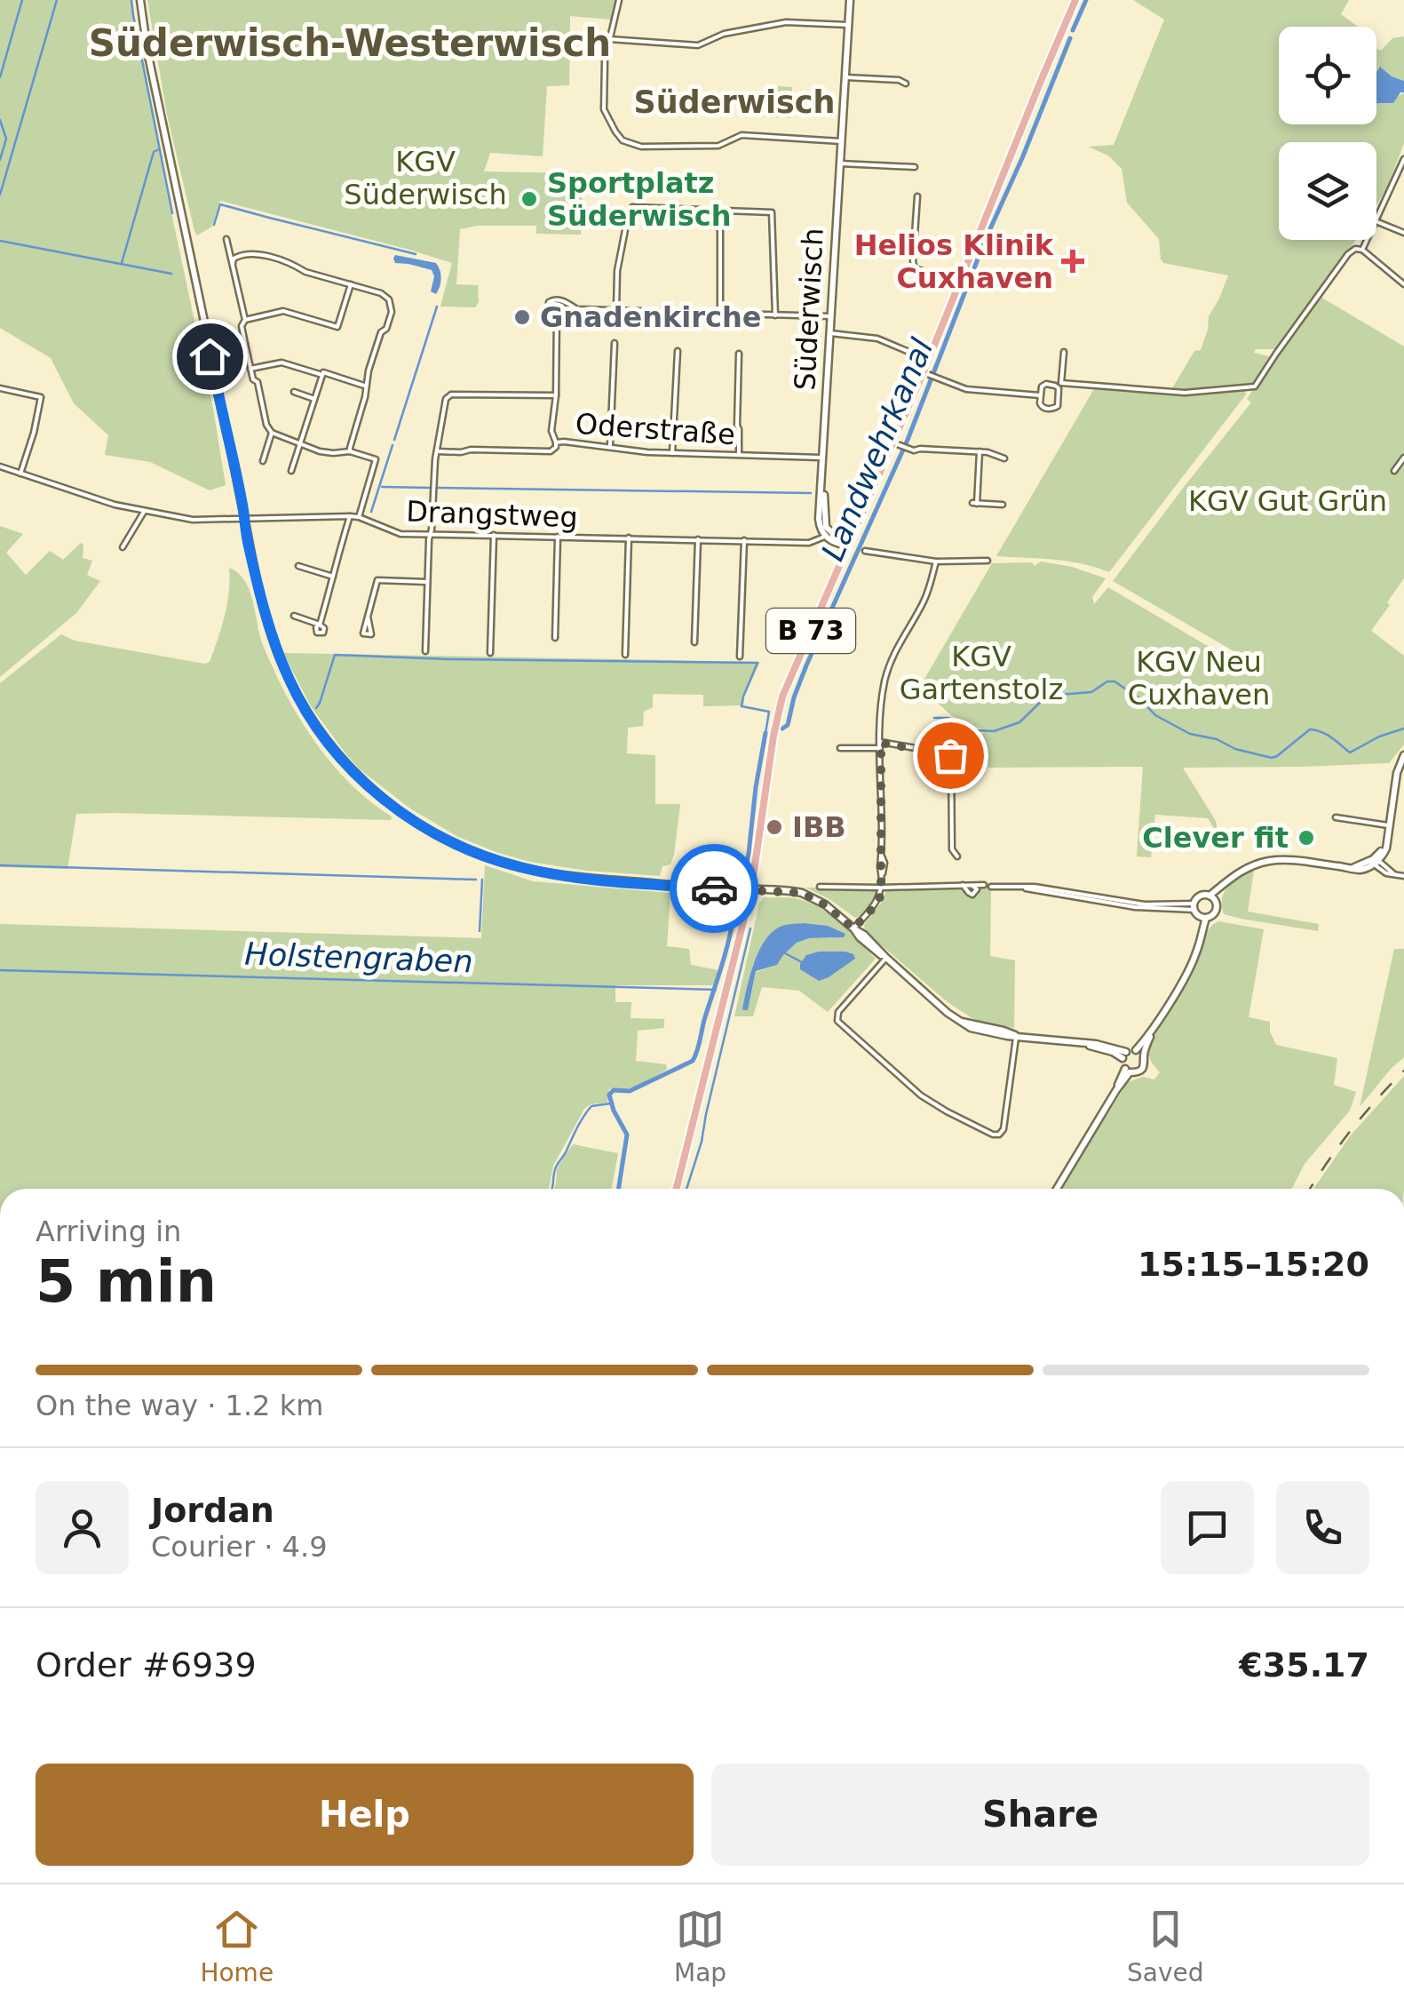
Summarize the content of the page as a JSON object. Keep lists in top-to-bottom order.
{
  "streets": {
    "main road": ["B 73"],
    "street": ["Süderwisch", "Oderstraße", "Drangstweg"]
  },
  "crossings": [
    ["Süderwisch", "Oderstraße"],
    ["Süderwisch", "Drangstweg"]
  ],
  "districts": ["Süderwisch-Westerwisch", "Süderwisch"],
  "water": ["Landwehrkanal", "Holstengraben"],
  "parks": [
    "KGV Süderwisch",
    "KGV Gut Grün",
    "KGV Gartenstolz",
    "KGV Neu Cuxhaven"
  ],
  "places": {
    "other": [
      "Sportplatz Süderwisch",
      "Gnadenkirche",
      "IBB",
      "Clever fit"
    ],
    "health": ["Helios Klinik Cuxhaven"]
  },
  "page": {
    "heading": ["5 min", "Arriving in", "15:15–15:20"],
    "panel": [
      "Jordan",
      "Courier · 4.9",
      "Order #6939",
      "€35.17"
    ],
    "bar": "On the way · 1.2 km",
    "buttons": ["Help", "Share"],
    "tabs": ["Home", "Map", "Saved"]
  }
}
